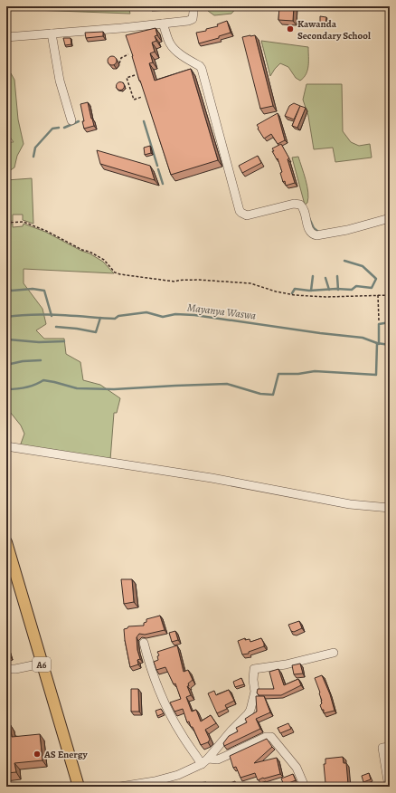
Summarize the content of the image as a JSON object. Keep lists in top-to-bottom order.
{
  "streets": {
    "main road": ["A6"]
  },
  "water": ["Mayanya Waswa"],
  "places": ["Kawanda Secondary School", "AS Energy"]
}
